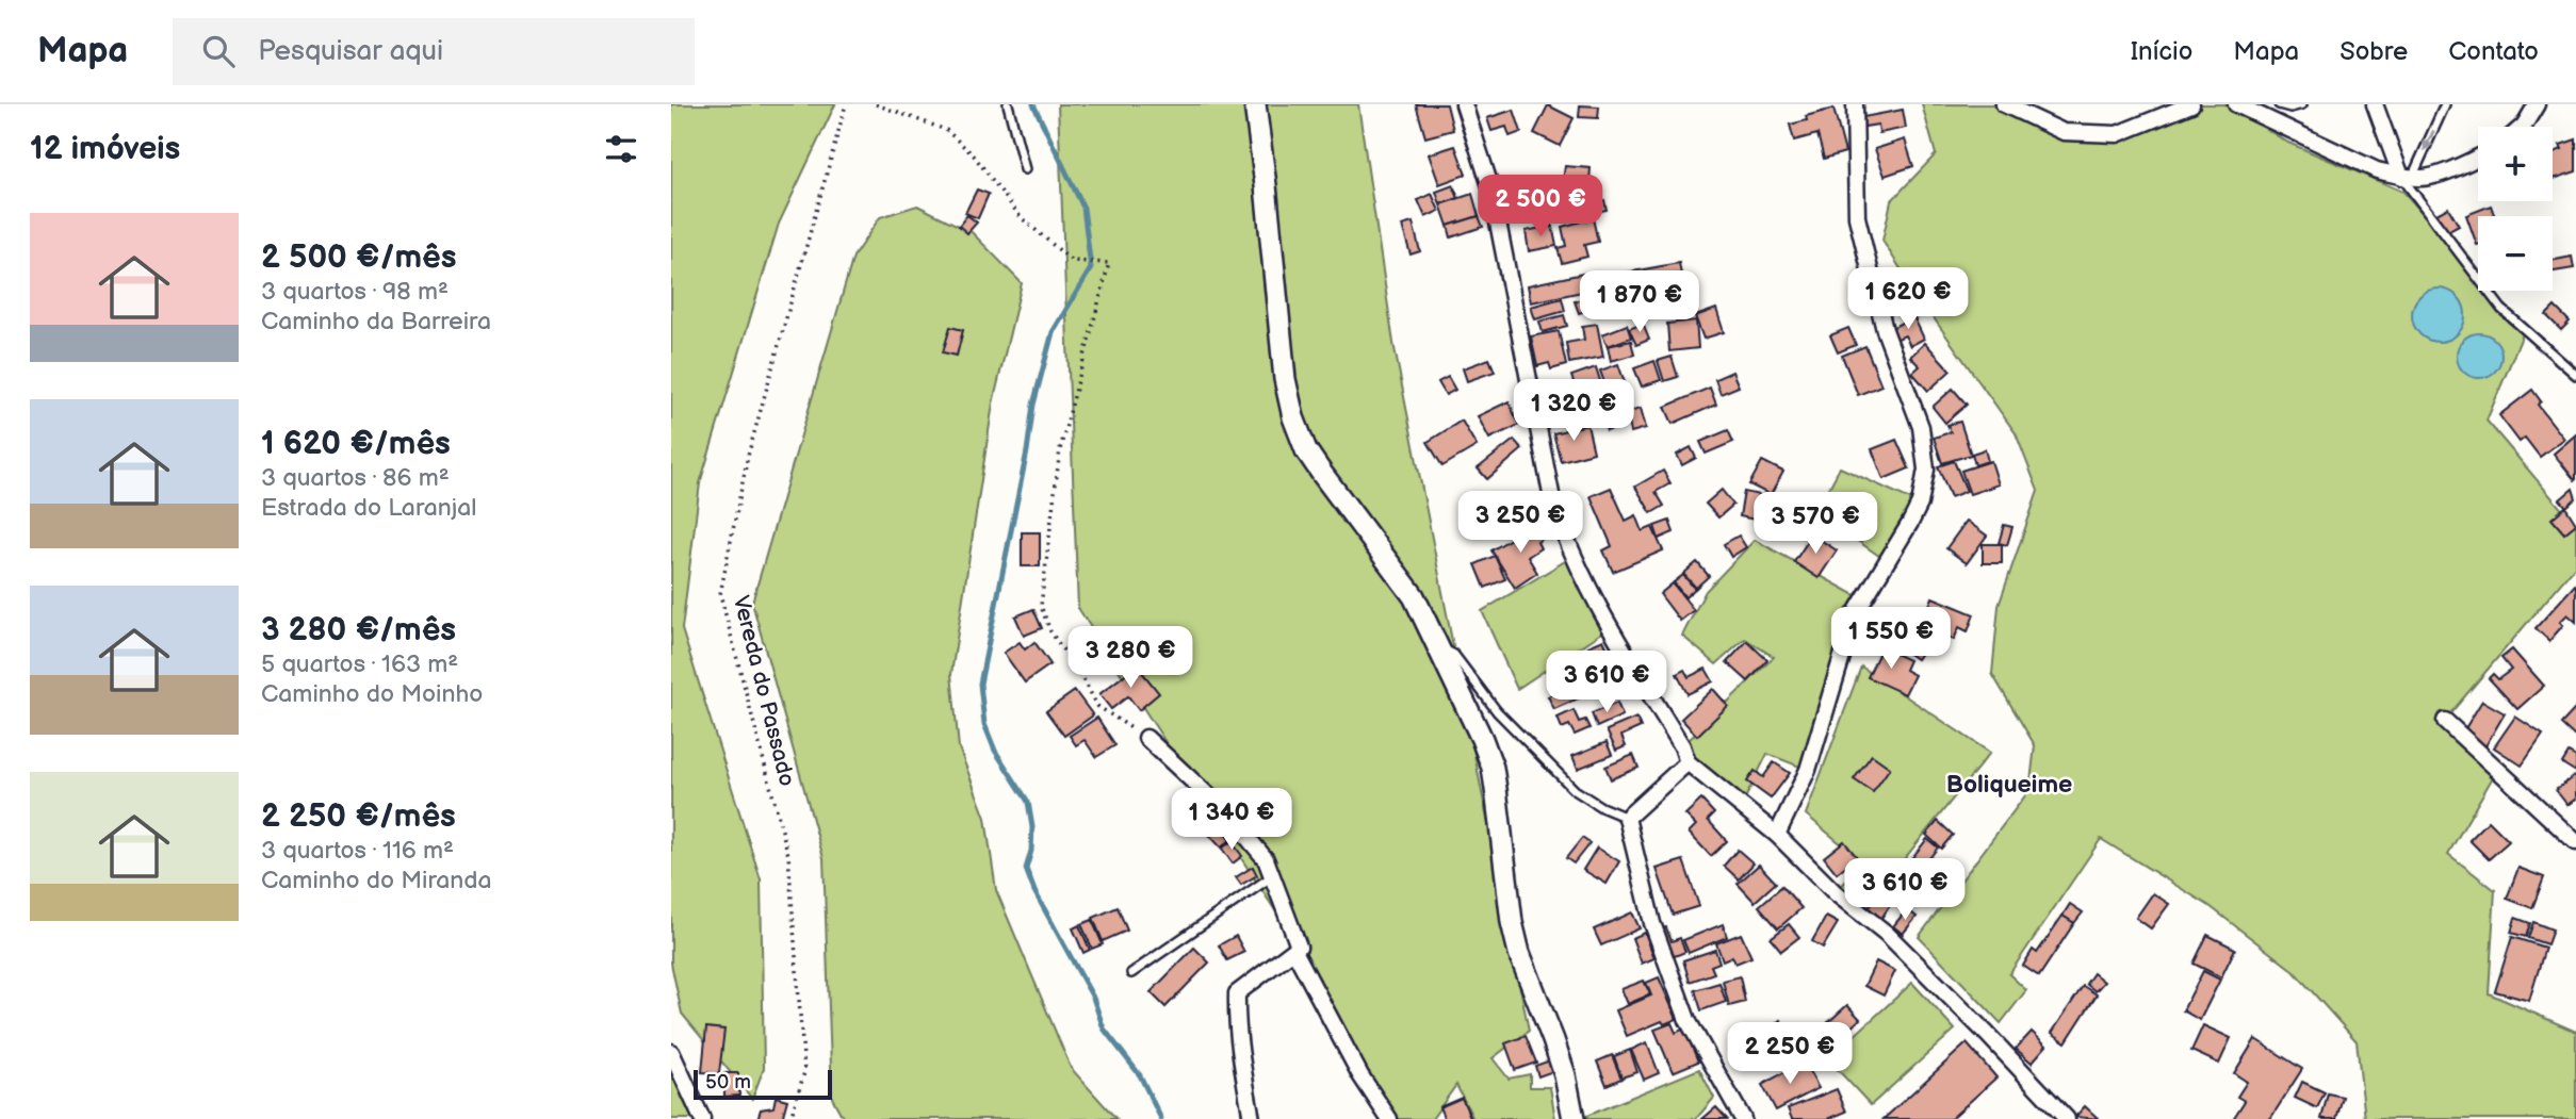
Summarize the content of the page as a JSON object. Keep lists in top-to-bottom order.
{
  "streets": {
    "path": ["Vereda do Passado"]
  },
  "districts": ["Boliqueime"],
  "scale_bar": "50 m",
  "page": {
    "header": "Mapa",
    "search": "Pesquisar aqui",
    "nav": [
      "Início",
      "Mapa",
      "Sobre",
      "Contato"
    ],
    "heading": "12 imóveis",
    "map_buttons": ["+", "−"],
    "price": [
      "2 500 €",
      "1 620 €",
      "1 870 €",
      "1 320 €",
      "3 250 €",
      "3 570 €",
      "1 550 €",
      "3 280 €",
      "3 610 €",
      "1 340 €",
      "3 610 €",
      "2 250 €"
    ],
    "list": [
      {
        "name": "2 500 €/mês",
        "note": "3 quartos · 98 m² · Caminho da Barreira"
      },
      {
        "name": "1 620 €/mês",
        "note": "3 quartos · 86 m² · Estrada do Laranjal"
      },
      {
        "name": "3 280 €/mês",
        "note": "5 quartos · 163 m² · Caminho do Moinho"
      },
      {
        "name": "2 250 €/mês",
        "note": "3 quartos · 116 m² · Caminho do Miranda"
      }
    ],
    "scale": "50 m"
  }
}
